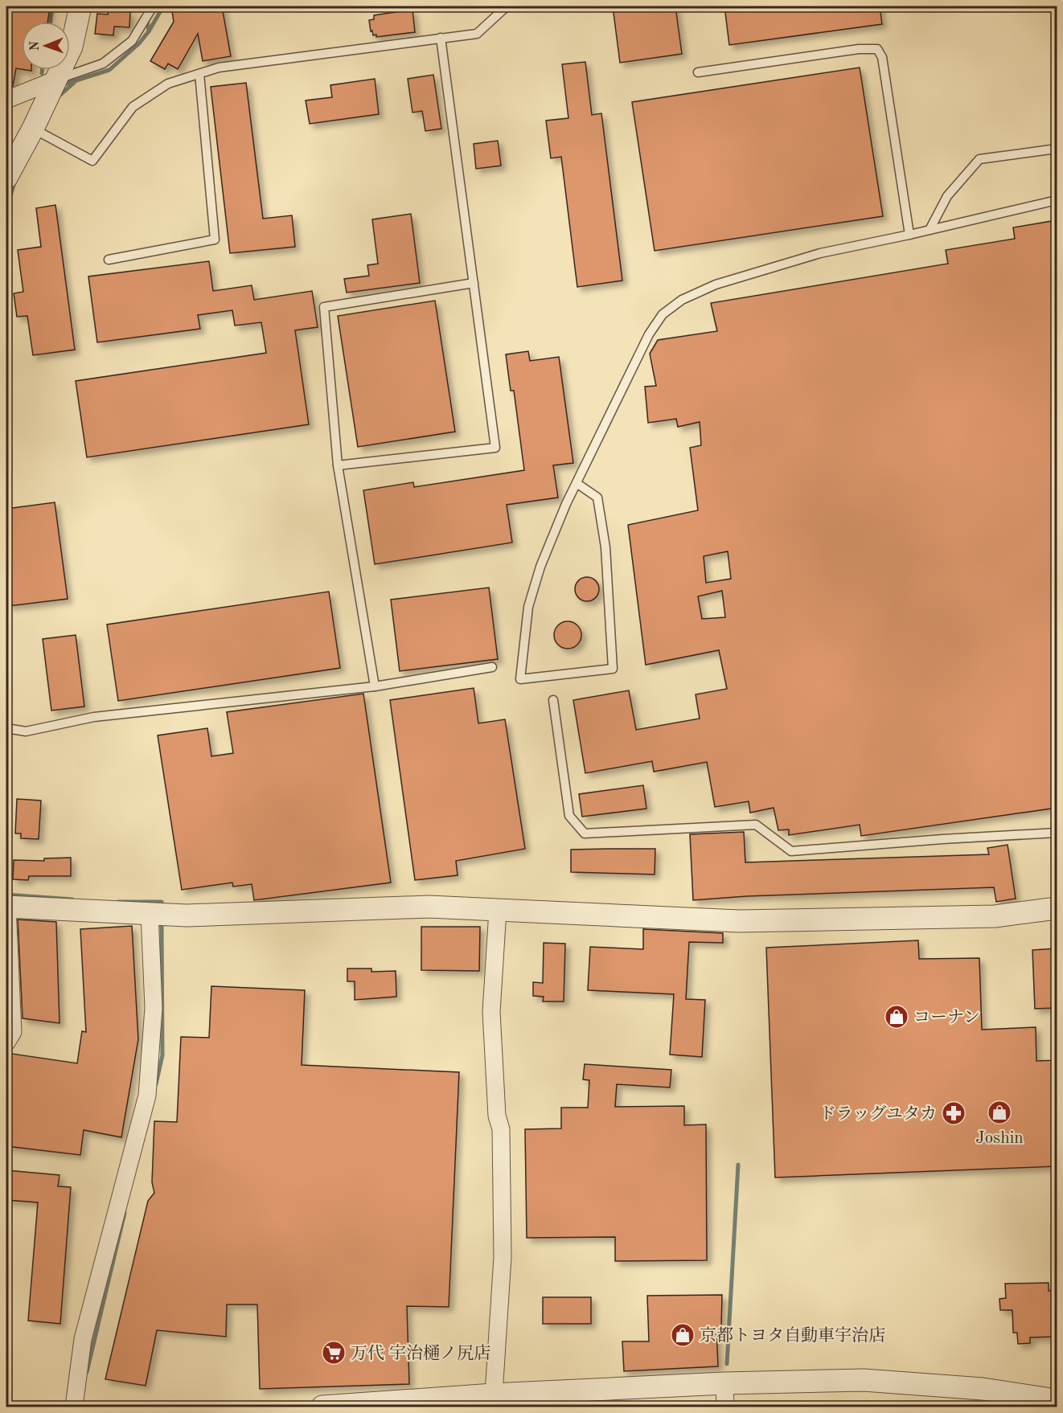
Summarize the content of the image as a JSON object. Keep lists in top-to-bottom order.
{
  "places": {
    "shop": ["コーナン", "Joshin", "京都トヨタ自動車宇治店"],
    "pharmacy": ["ドラッグユタカ"],
    "supermarket": ["万代 宇治樋ノ尻店"]
  },
  "north": "left"
}
